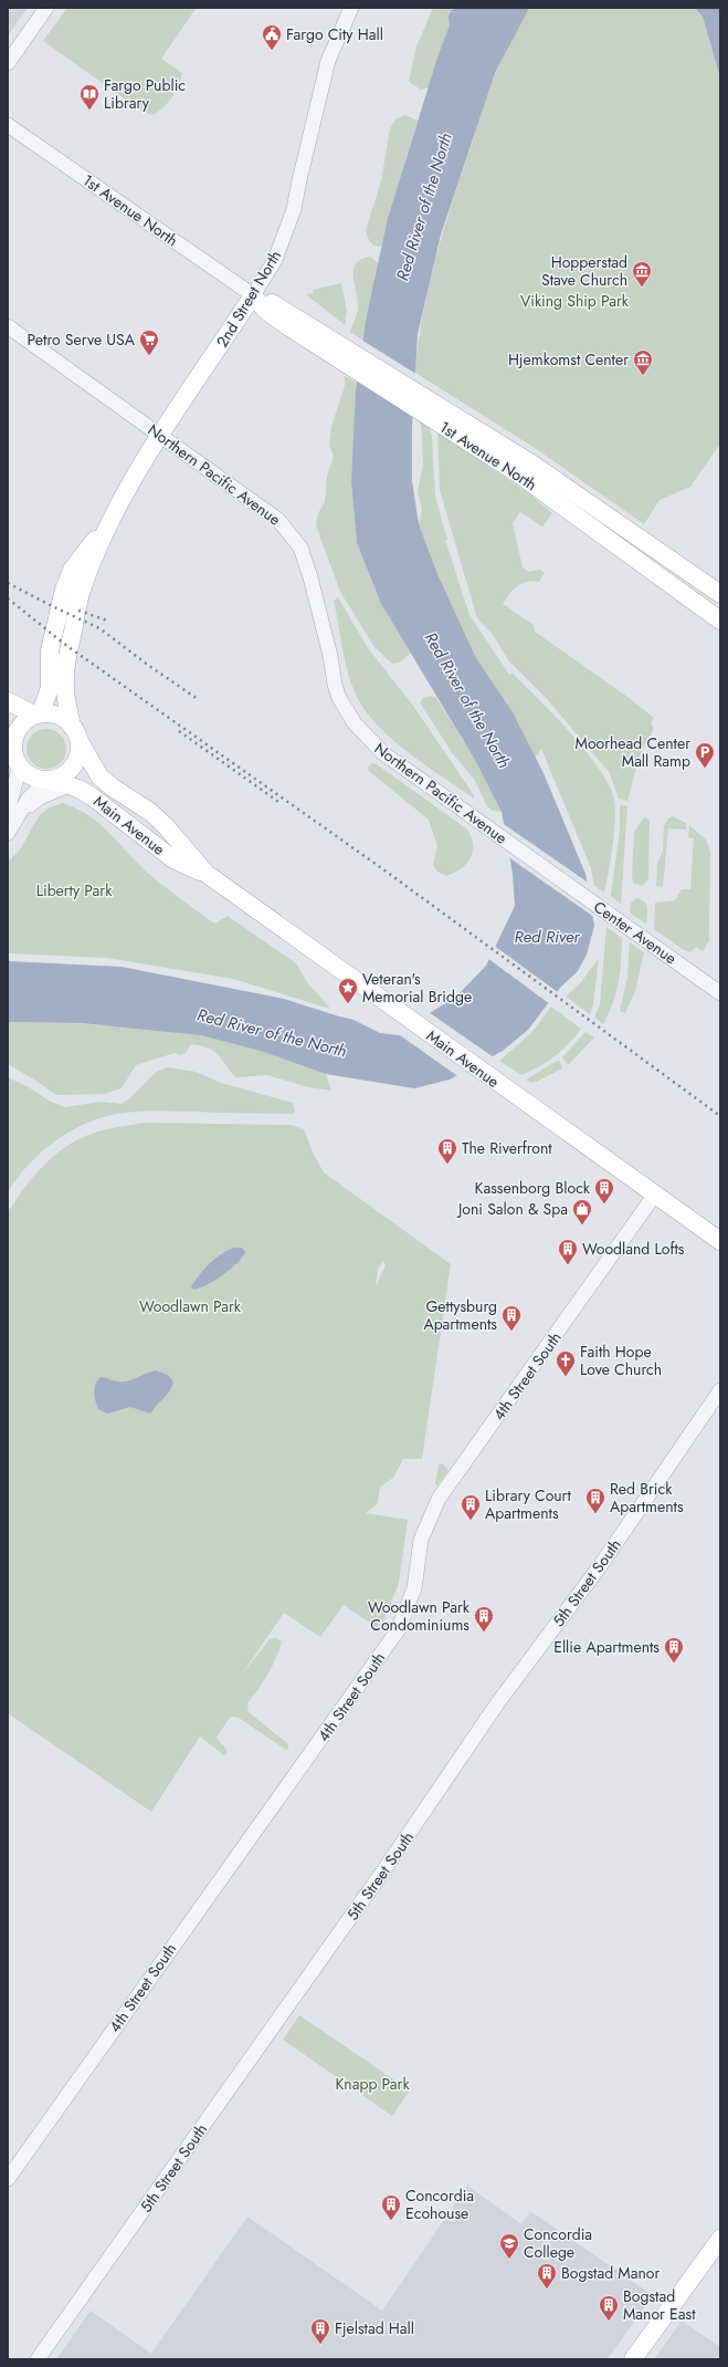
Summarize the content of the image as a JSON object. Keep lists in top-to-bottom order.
{
  "streets": {
    "main road": ["1st Avenue North", "2nd Street North", "Main Avenue"],
    "street": [
      "Northern Pacific Avenue",
      "Center Avenue",
      "4th Street South",
      "5th Street South"
    ]
  },
  "crossings": [
    ["1st Avenue North", "2nd Street North"],
    ["2nd Street North", "Northern Pacific Avenue"],
    ["2nd Street North", "Main Avenue"],
    ["Northern Pacific Avenue", "Center Avenue"],
    ["Main Avenue", "4th Street South"]
  ],
  "water": ["Red River of the North", "Red River"],
  "parks": [
    "Viking Ship Park",
    "Liberty Park",
    "Woodlawn Park",
    "Knapp Park"
  ],
  "places": {
    "public building": ["Fargo City Hall"],
    "library": ["Fargo Public Library"],
    "museum": ["Hopperstad Stave Church", "Hjemkomst Center"],
    "supermarket": ["Petro Serve USA"],
    "parking": ["Moorhead Center Mall Ramp"],
    "place": ["Veteran's Memorial Bridge"],
    "building": [
      "The Riverfront",
      "Kassenborg Block",
      "Woodland Lofts",
      "Gettysburg Apartments",
      "Red Brick Apartments",
      "Library Court Apartments",
      "Woodlawn Park Condominiums",
      "Ellie Apartments",
      "Concordia Ecohouse",
      "Bogstad Manor",
      "Bogstad Manor East",
      "Fjelstad Hall"
    ],
    "shop": ["Joni Salon & Spa"],
    "church": ["Faith Hope Love Church"],
    "school or university": ["Concordia College"]
  }
}
